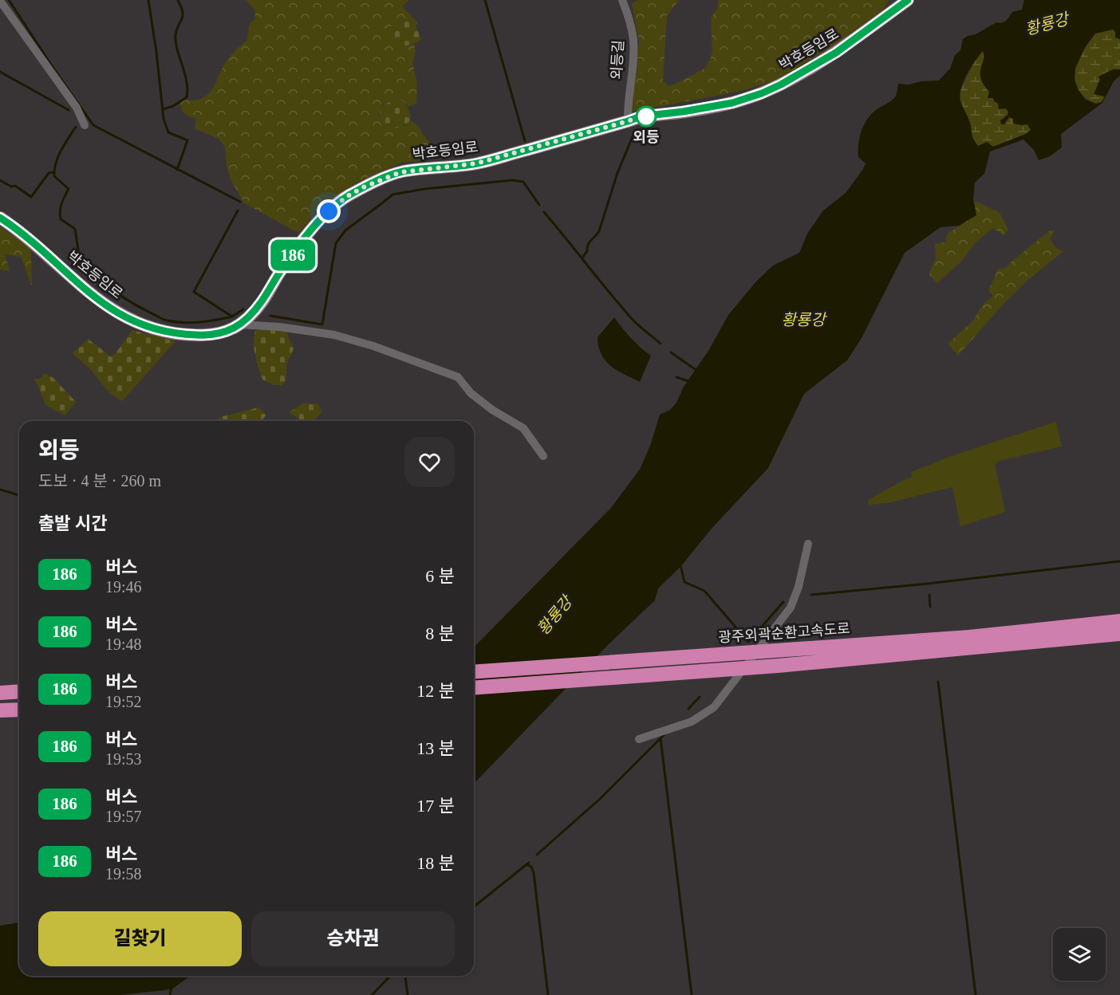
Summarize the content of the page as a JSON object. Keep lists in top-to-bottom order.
{
  "streets": {
    "highway": ["광주외곽순환고속도로"],
    "street": ["박호등임로", "외등길"]
  },
  "crossings": [
    ["박호등임로", "외등길"]
  ],
  "water": ["황룡강"],
  "places": ["외등"],
  "lines": ["bus line 186"],
  "page": {
    "on_map": "186",
    "heading": [
      ["외등", "도보 · 4 분 · 260 m"],
      "출발 시간"
    ],
    "list": [
      {
        "mark": "186",
        "name": "버스",
        "note": "19:46",
        "value": "6 분"
      },
      {
        "mark": "186",
        "name": "버스",
        "note": "19:48",
        "value": "8 분"
      },
      {
        "mark": "186",
        "name": "버스",
        "note": "19:52",
        "value": "12 분"
      },
      {
        "mark": "186",
        "name": "버스",
        "note": "19:53",
        "value": "13 분"
      },
      {
        "mark": "186",
        "name": "버스",
        "note": "19:57",
        "value": "17 분"
      },
      {
        "mark": "186",
        "name": "버스",
        "note": "19:58",
        "value": "18 분"
      }
    ],
    "buttons": ["길찾기", "승차권"]
  }
}
